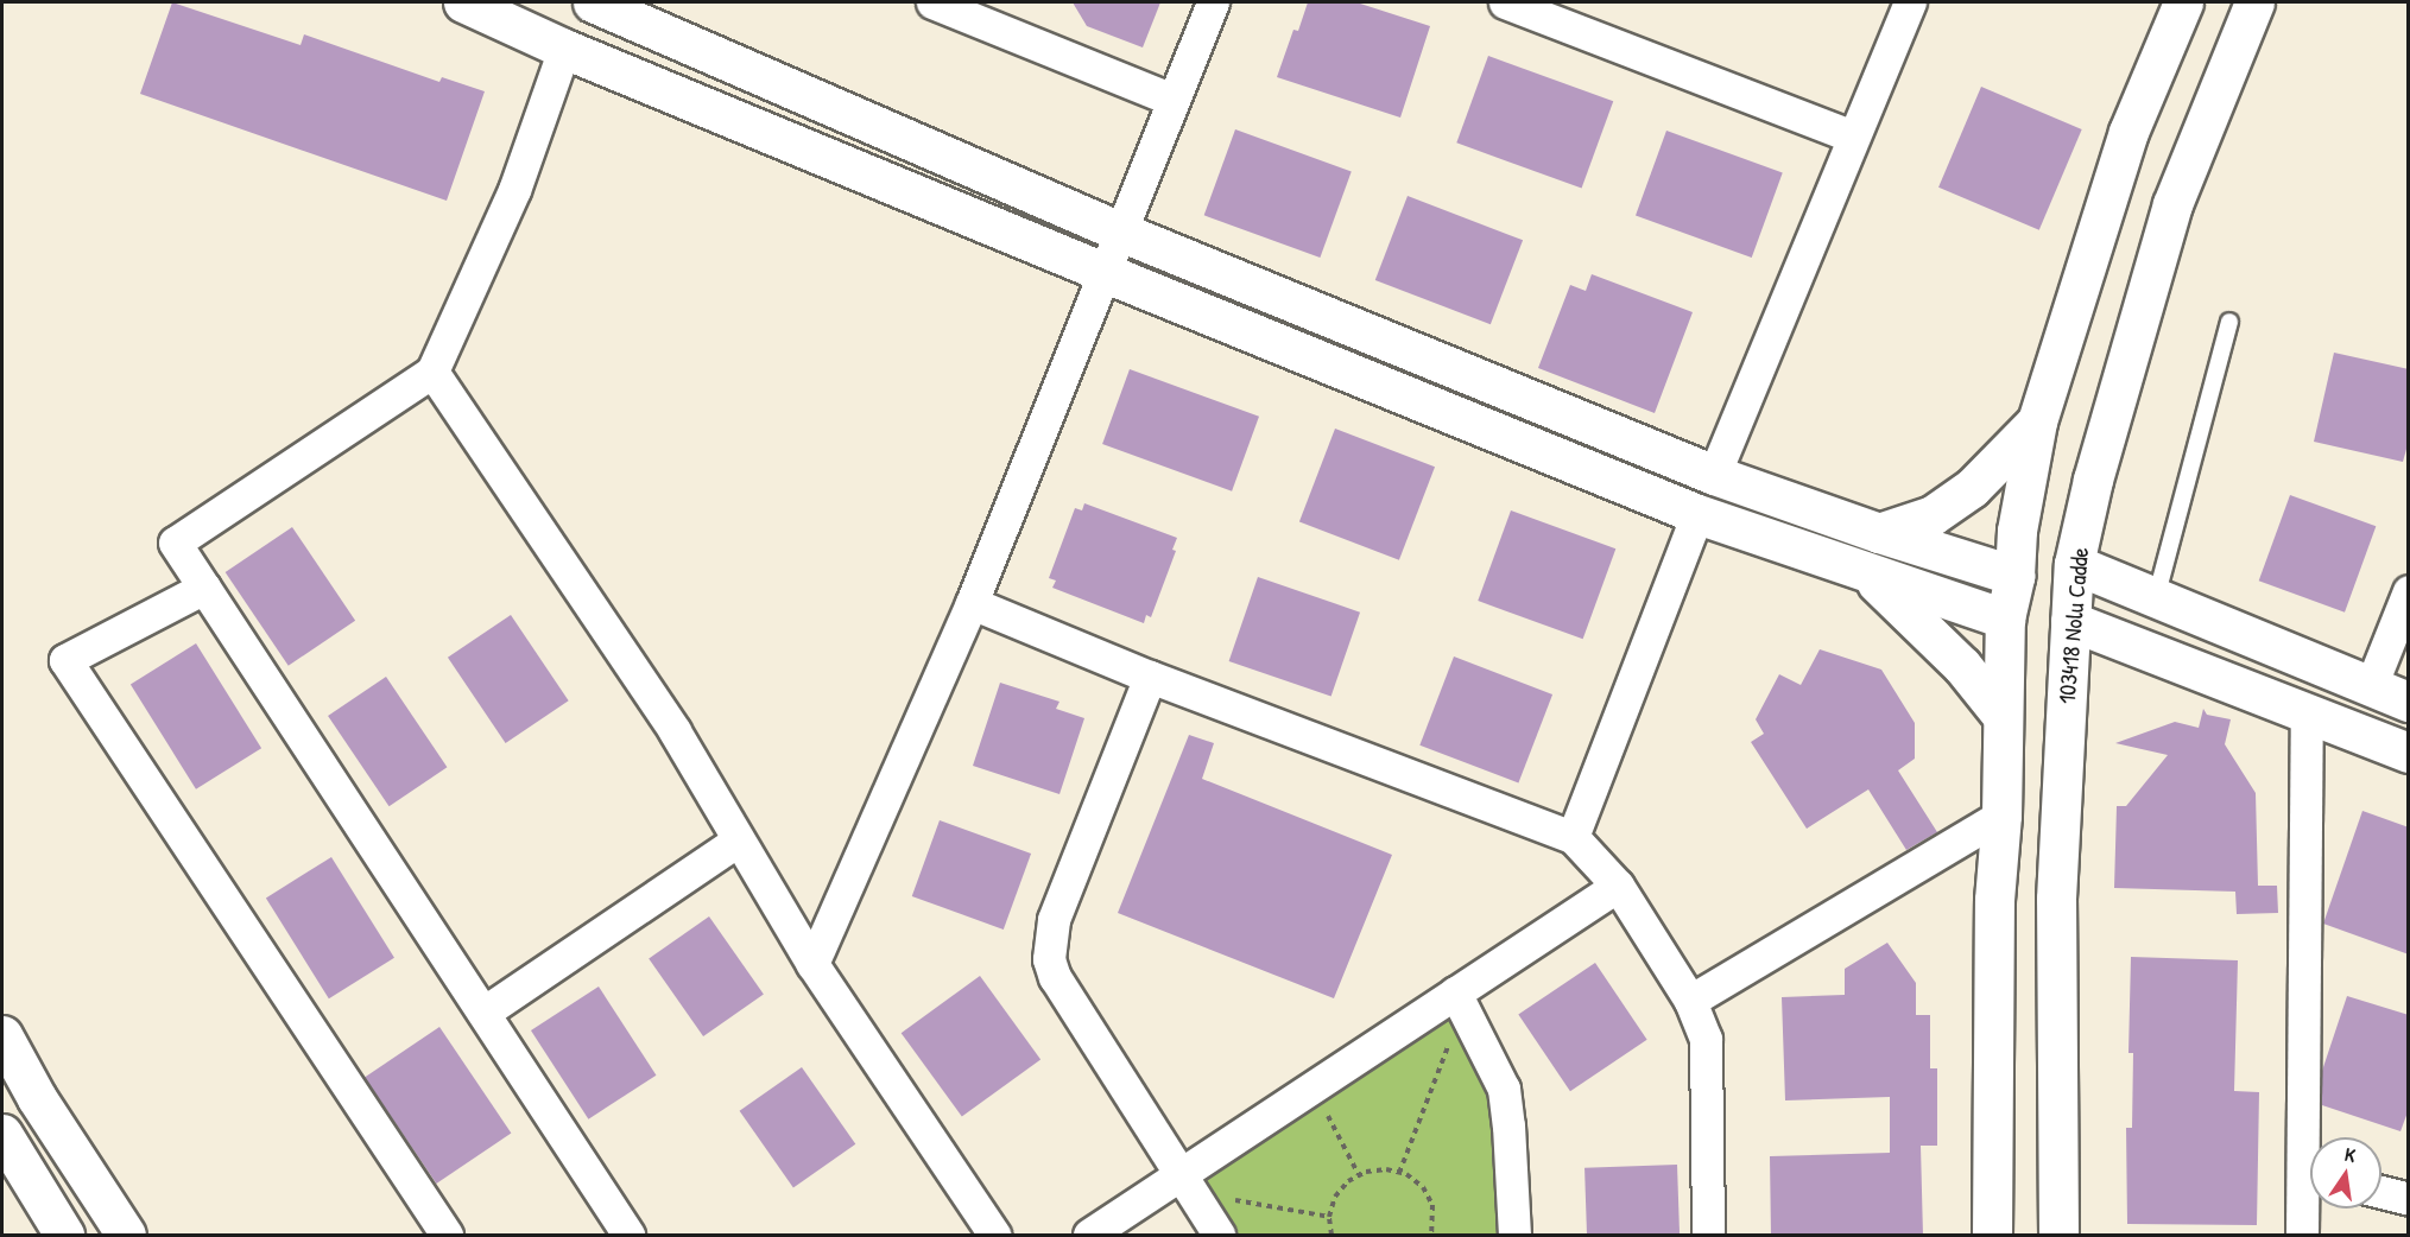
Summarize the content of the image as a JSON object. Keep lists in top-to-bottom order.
{
  "streets": {
    "main road": ["103418 Nolu Cadde"]
  },
  "north": "top"
}
